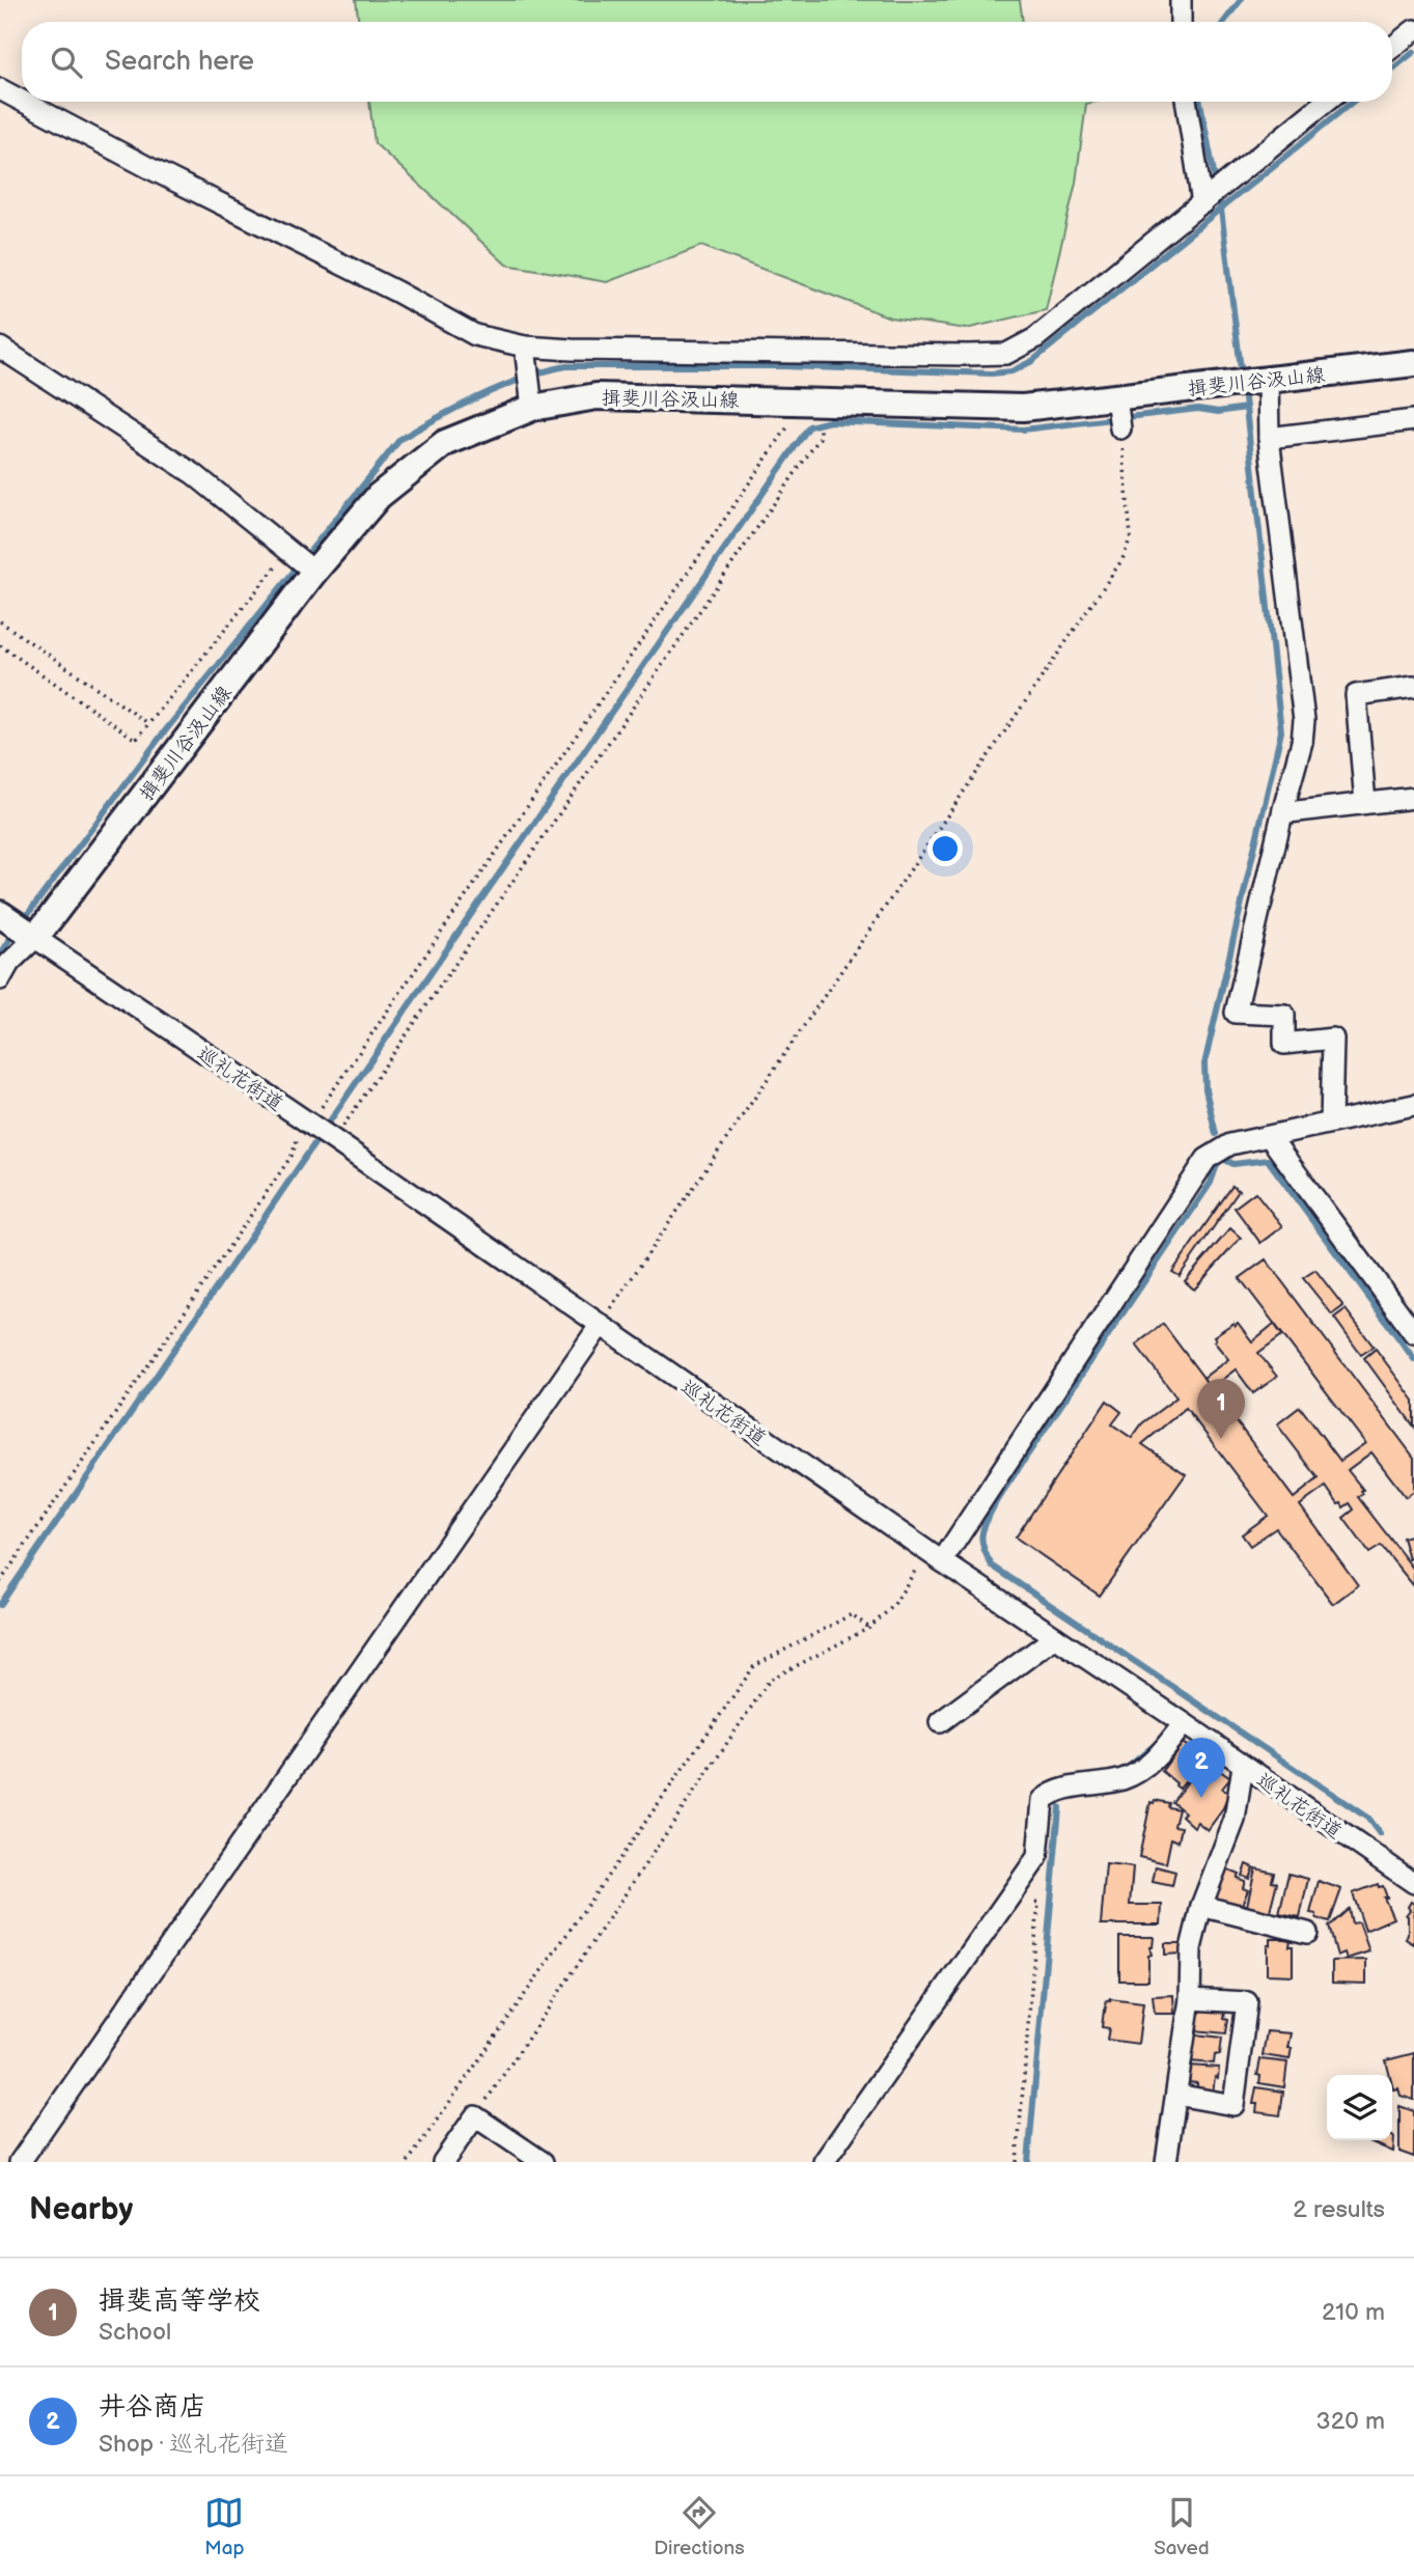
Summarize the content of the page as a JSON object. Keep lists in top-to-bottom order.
{
  "streets": {
    "main road": ["揖斐川谷汲山線"],
    "street": ["巡礼花街道"]
  },
  "crossings": [
    ["揖斐川谷汲山線", "巡礼花街道"]
  ],
  "page": {
    "search": "Search here",
    "pins": ["1", "2"],
    "heading": ["Nearby", "2 results"],
    "list": [
      {
        "mark": "1",
        "name": "揖斐高等学校",
        "note": "School",
        "value": "210 m"
      },
      {
        "mark": "2",
        "name": "井谷商店",
        "note": "Shop · 巡礼花街道",
        "value": "320 m"
      }
    ],
    "nav": ["Map", "Directions", "Saved"]
  }
}
